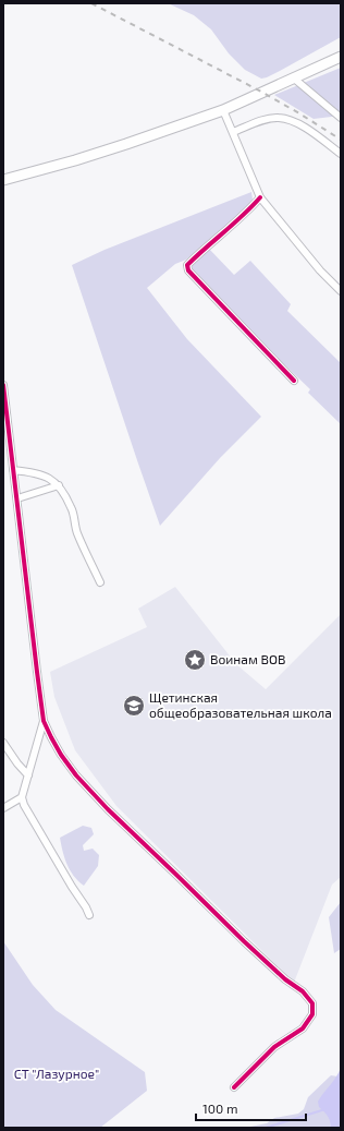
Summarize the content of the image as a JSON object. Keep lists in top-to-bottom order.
{
  "parks": ["СТ \"Лазурное\""],
  "places": {
    "place": ["Воинам ВОВ"],
    "school or university": ["Щетинская общеобразовательная школа"]
  },
  "scale_bar": "100 m"
}
